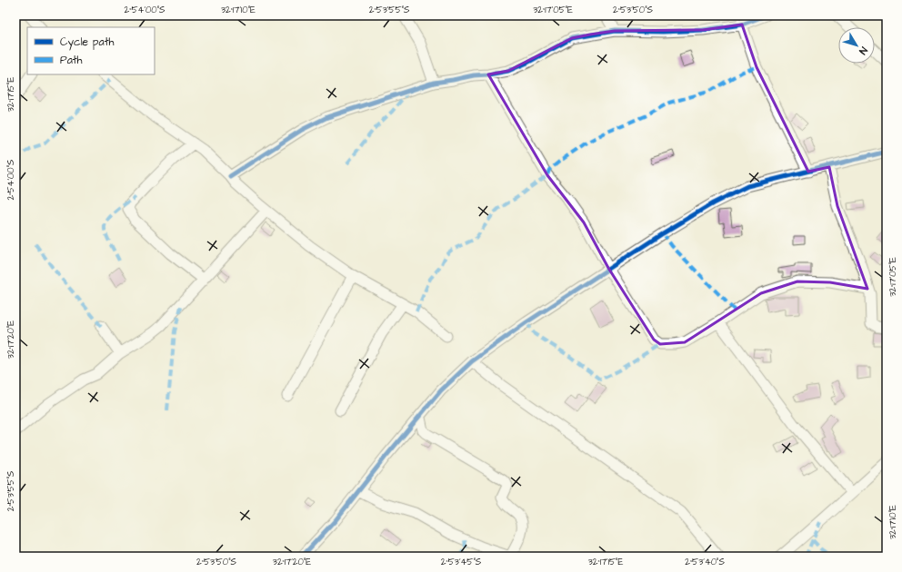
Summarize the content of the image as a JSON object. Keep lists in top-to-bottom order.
{
  "legend": ["Cycle path", "Path"],
  "north": "bottom right",
  "coordinates": [
    "2°54'00\"S",
    "32°17'10\"E",
    "2°53'55\"S",
    "32°17'05\"E",
    "2°53'50\"S",
    "32°17'15\"E",
    "32°17'20\"E",
    "2°53'45\"S",
    "2°53'40\"S"
  ]
}
